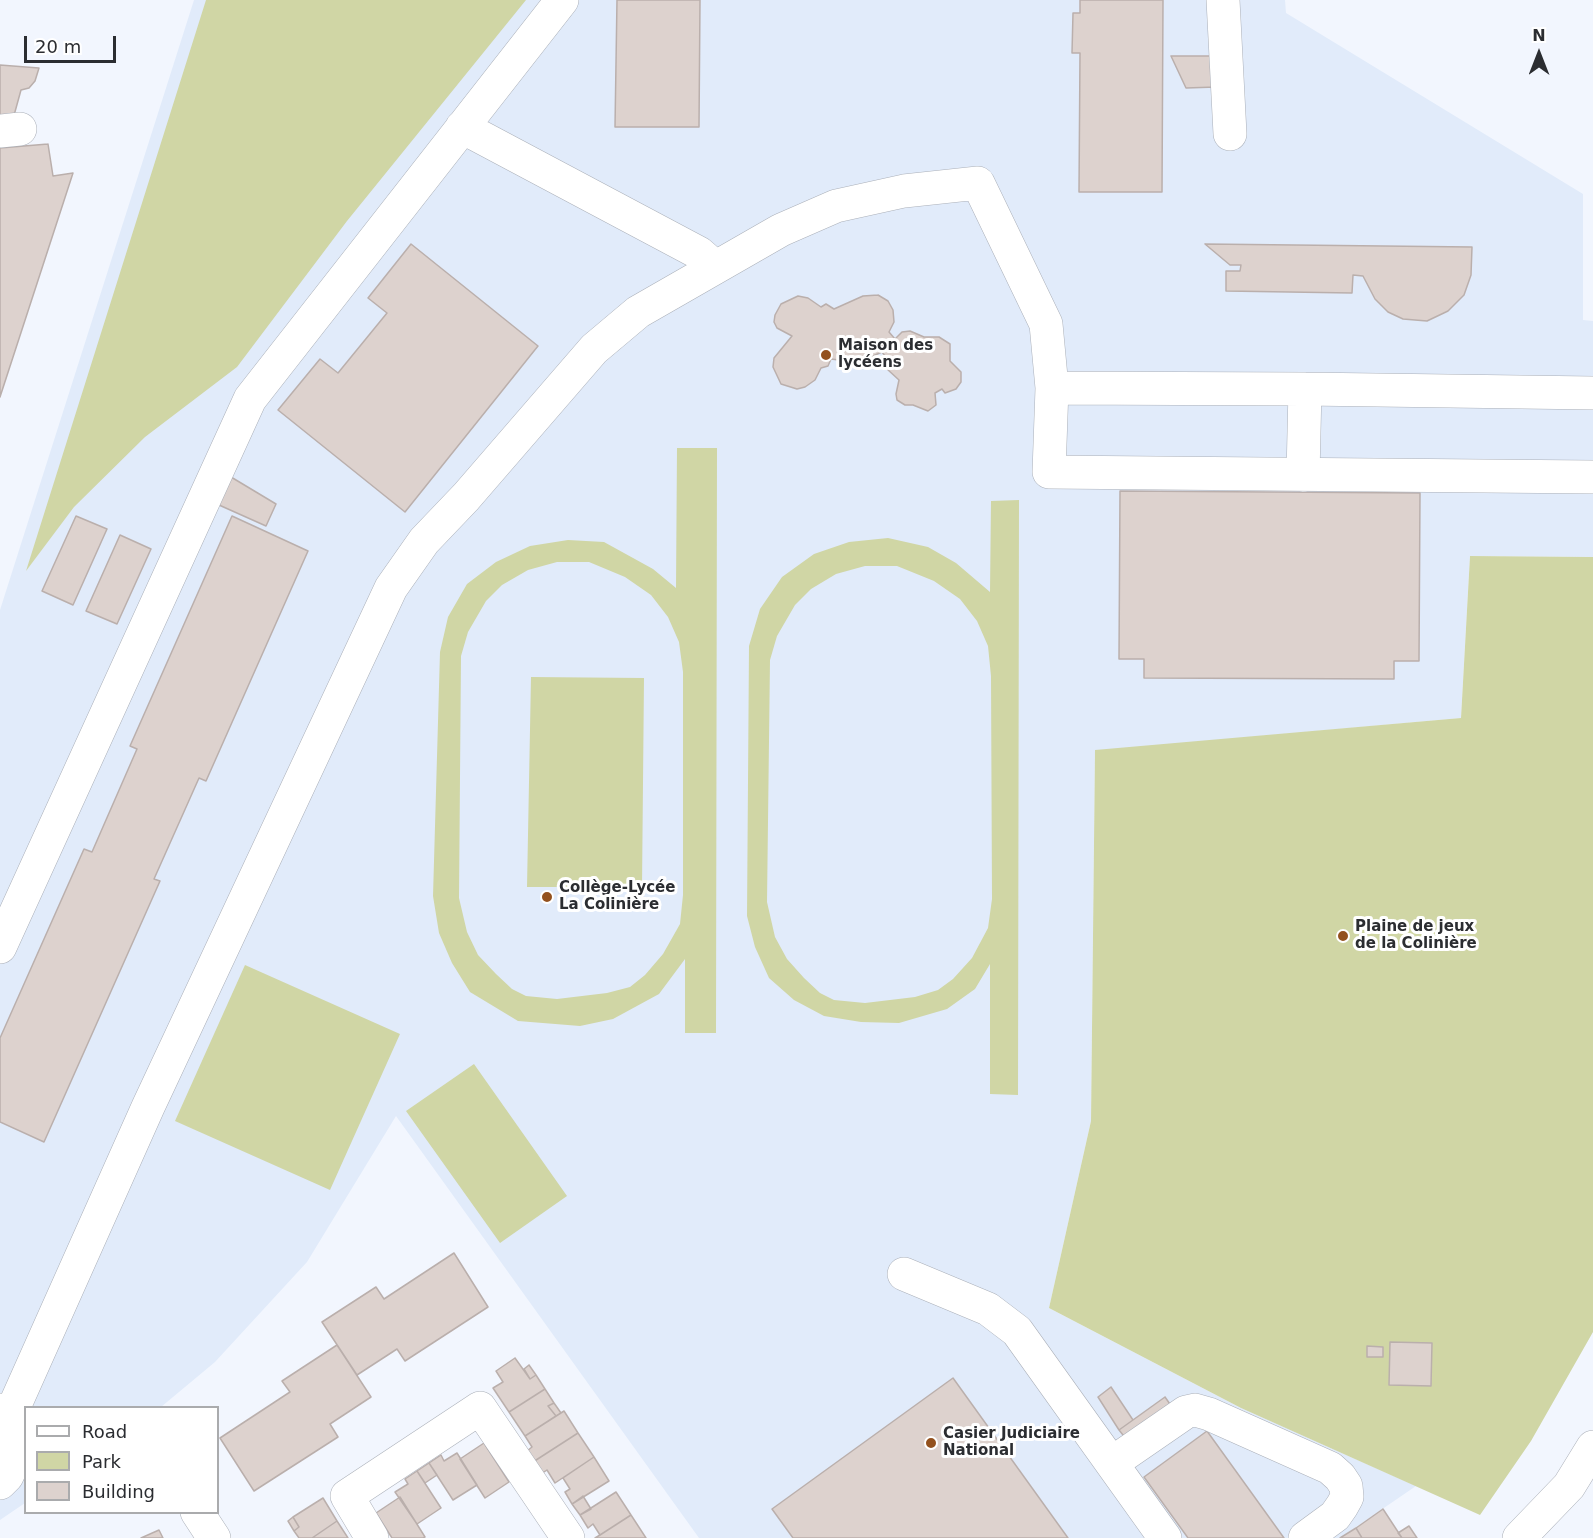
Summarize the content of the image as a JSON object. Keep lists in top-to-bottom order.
{
  "places": [
    "Maison des lycéens",
    "Collège-Lycée La Colinière",
    "Plaine de jeux de la Colinière",
    "Casier Judiciaire National"
  ],
  "legend": ["Road", "Park", "Building"],
  "scale_bar": "20 m",
  "north": "top"
}
